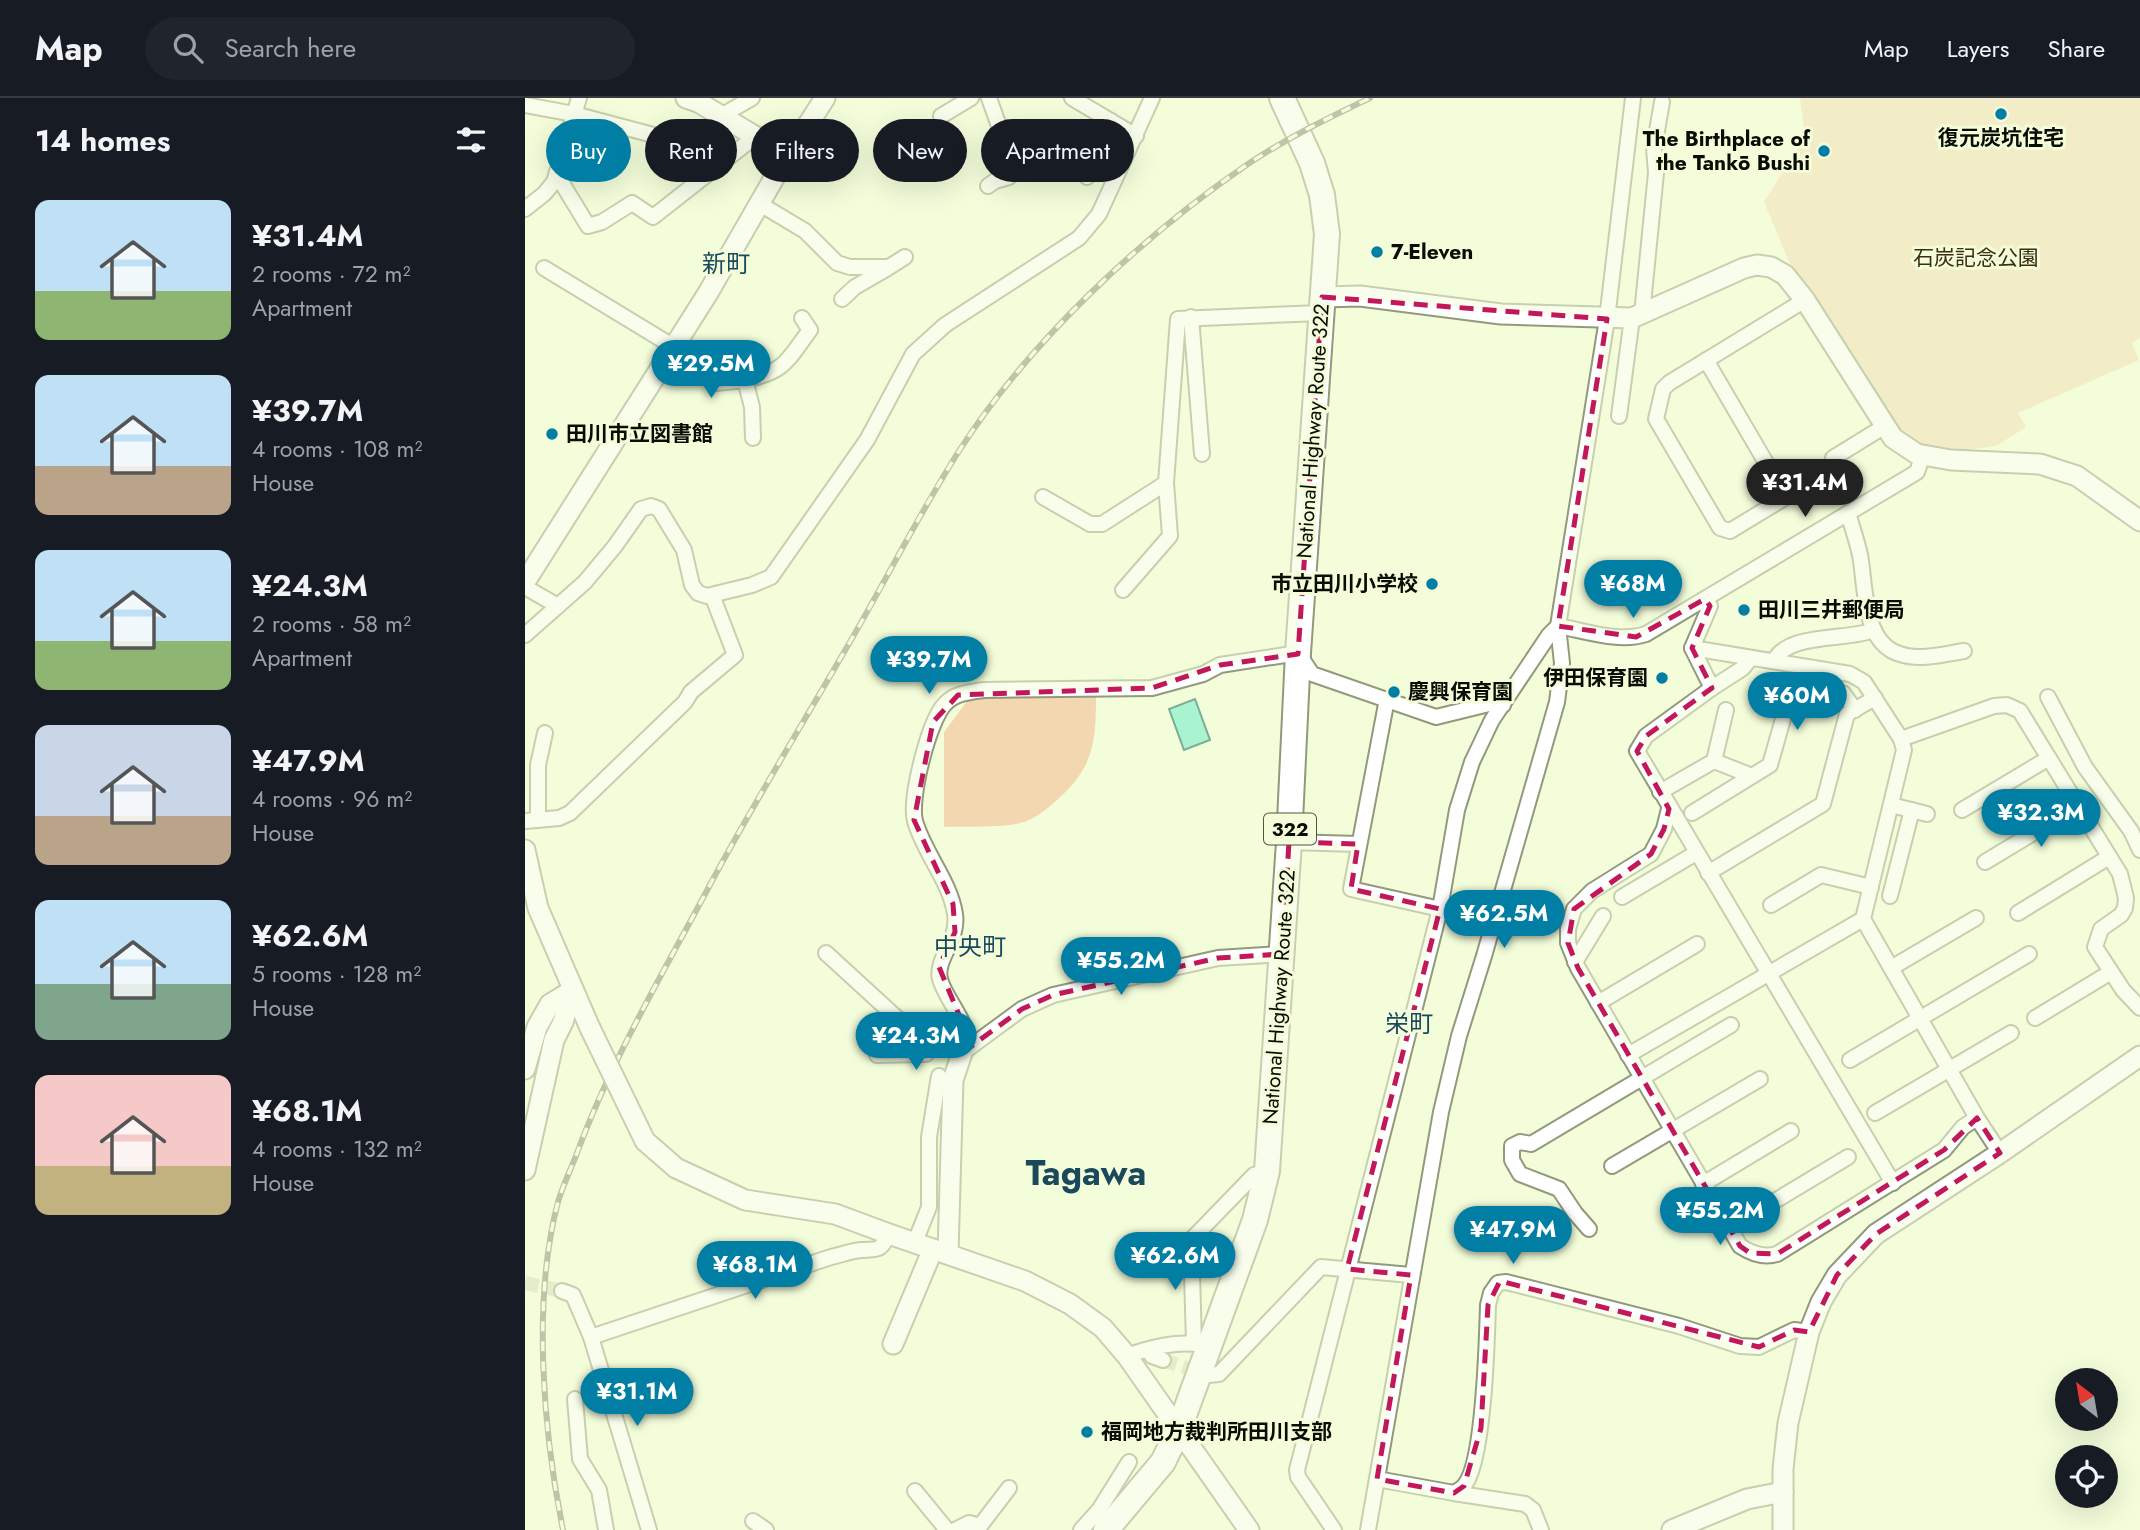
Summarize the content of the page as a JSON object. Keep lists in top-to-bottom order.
{
  "streets": {
    "highway": ["National Highway Route 322", "322"]
  },
  "districts": [
    "新町",
    "中央町",
    "栄町",
    "Tagawa"
  ],
  "parks": ["石炭記念公園"],
  "places": [
    "復元炭坑住宅",
    "The Birthplace of the Tankō Bushi",
    "7-Eleven",
    "田川市立図書館",
    "市立田川小学校",
    "田川三井郵便局",
    "伊田保育園",
    "慶興保育園",
    "福岡地方裁判所田川支部"
  ],
  "north": "top left",
  "page": {
    "header": "Map",
    "search": "Search here",
    "nav": ["Map", "Layers", "Share"],
    "heading": "14 homes",
    "chip": [
      "Buy",
      "Rent",
      "Filters",
      "New",
      "Apartment"
    ],
    "list": [
      {
        "name": "¥31.4M",
        "note": "2 rooms · 72 m² · Apartment"
      },
      {
        "name": "¥39.7M",
        "note": "4 rooms · 108 m² · House"
      },
      {
        "name": "¥24.3M",
        "note": "2 rooms · 58 m² · Apartment"
      },
      {
        "name": "¥47.9M",
        "note": "4 rooms · 96 m² · House"
      },
      {
        "name": "¥62.6M",
        "note": "5 rooms · 128 m² · House"
      },
      {
        "name": "¥68.1M",
        "note": "4 rooms · 132 m² · House"
      }
    ],
    "price": [
      "¥29.5M",
      "¥31.4M",
      "¥68M",
      "¥39.7M",
      "¥60M",
      "¥32.3M",
      "¥62.5M",
      "¥55.2M",
      "¥24.3M",
      "¥55.2M",
      "¥47.9M",
      "¥62.6M",
      "¥68.1M",
      "¥31.1M"
    ]
  }
}
